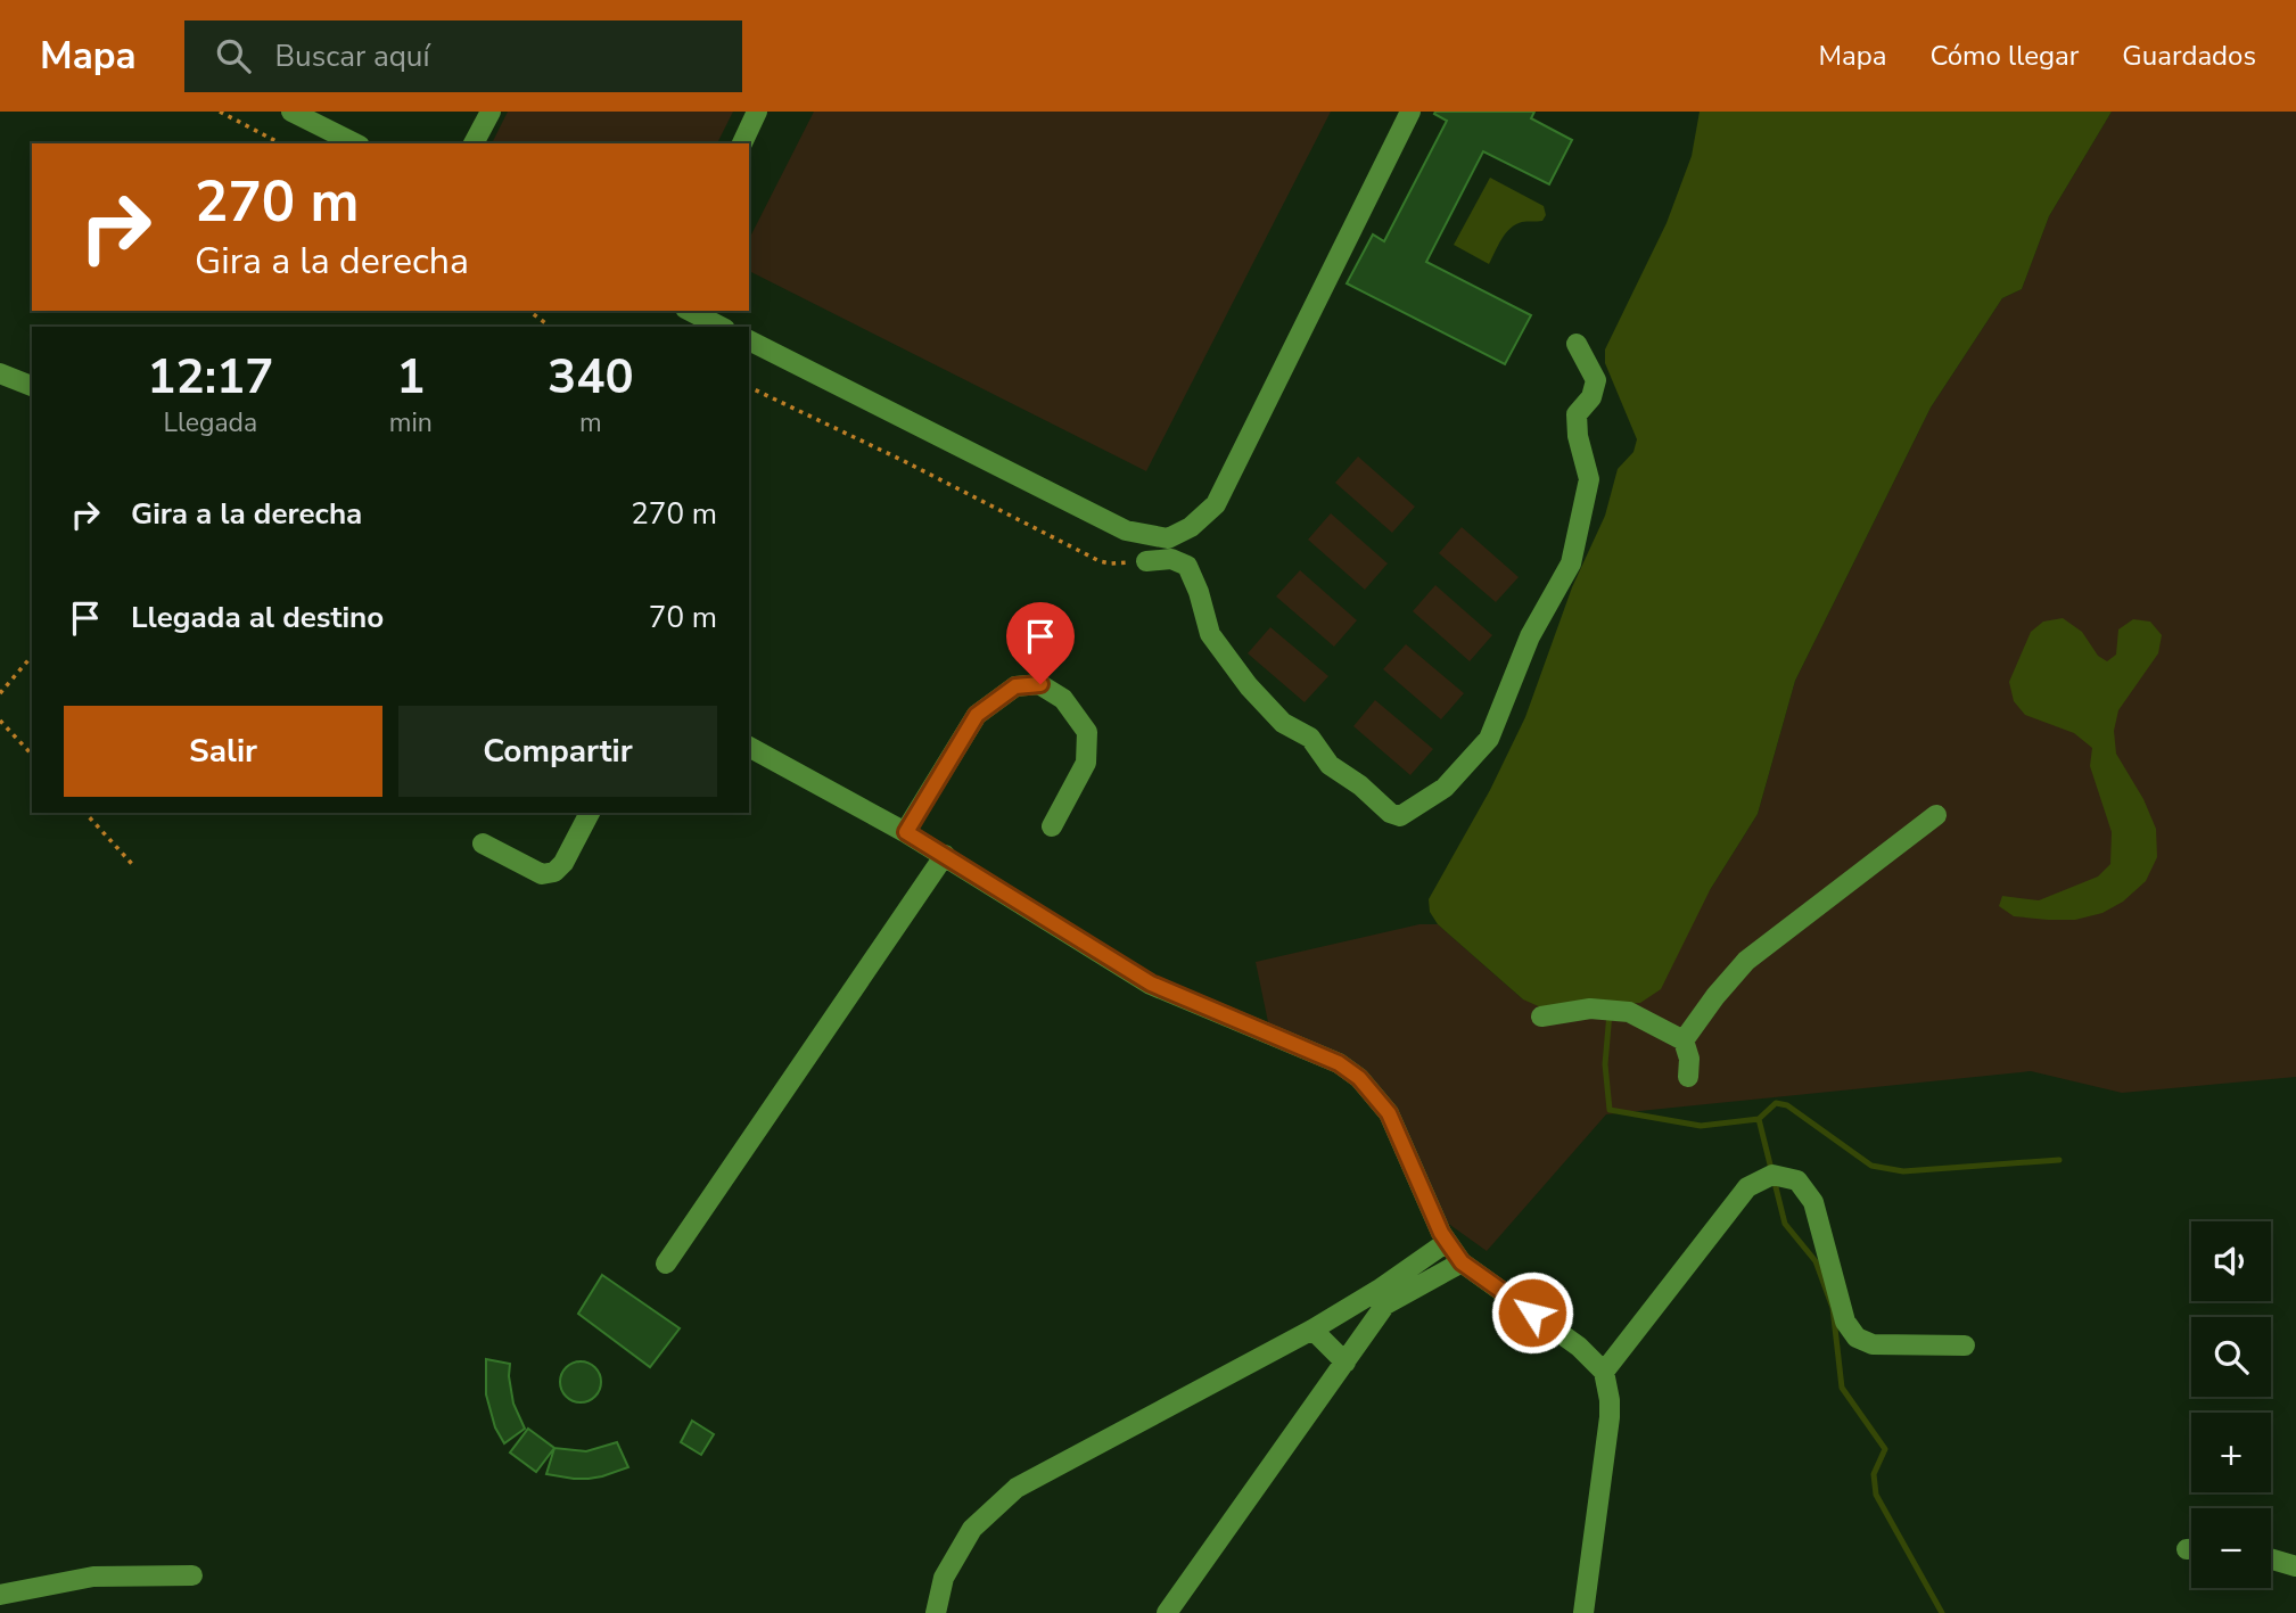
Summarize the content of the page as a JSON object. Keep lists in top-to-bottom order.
{
  "page": {
    "header": "Mapa",
    "search": "Buscar aquí",
    "nav": ["Mapa", "Cómo llegar", "Guardados"],
    "turn": ["270 m", "Gira a la derecha"],
    "eta": [
      "12:17",
      "Llegada",
      "1",
      "min",
      "340",
      "m"
    ],
    "list": [
      {
        "name": "Gira a la derecha",
        "value": "270 m"
      },
      {
        "name": "Llegada al destino",
        "value": "70 m"
      }
    ],
    "buttons": ["Salir", "Compartir"],
    "map_buttons": ["+", "−"]
  }
}
